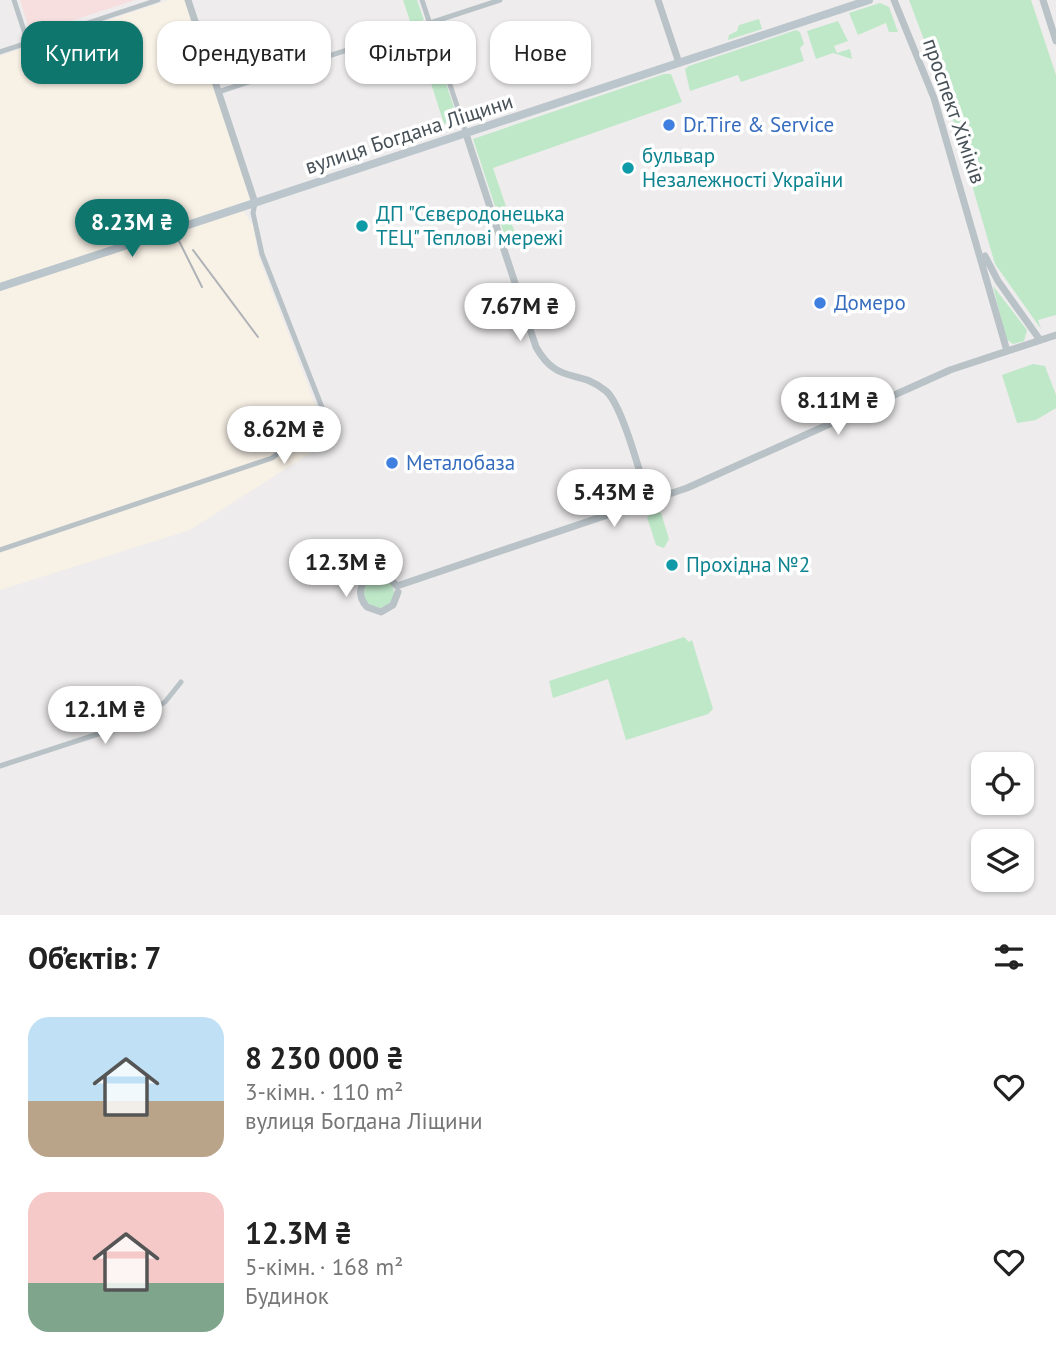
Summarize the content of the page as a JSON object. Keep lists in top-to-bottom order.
{
  "streets": {
    "main road": ["вулиця Богдана Ліщини"],
    "street": ["проспект Хіміків"]
  },
  "places": [
    "Dr.Tire & Service",
    "бульвар Незалежності України",
    "ДП \"Сєвєродонецька ТЕЦ\" Теплові мережі",
    "Домеро",
    "Металобаза",
    "Прохідна №2"
  ],
  "page": {
    "chip": [
      "Купити",
      "Орендувати",
      "Фільтри",
      "Нове"
    ],
    "price": [
      "8.23M ₴",
      "7.67M ₴",
      "8.11M ₴",
      "8.62M ₴",
      "5.43M ₴",
      "12.3M ₴",
      "12.1M ₴"
    ],
    "heading": "Об’єктів: 7",
    "list": [
      {
        "name": "8 230 000 ₴",
        "note": "3-кімн. · 110 m² · вулиця Богдана Ліщини"
      },
      {
        "name": "12.3M ₴",
        "note": "5-кімн. · 168 m² · Будинок"
      }
    ]
  }
}
